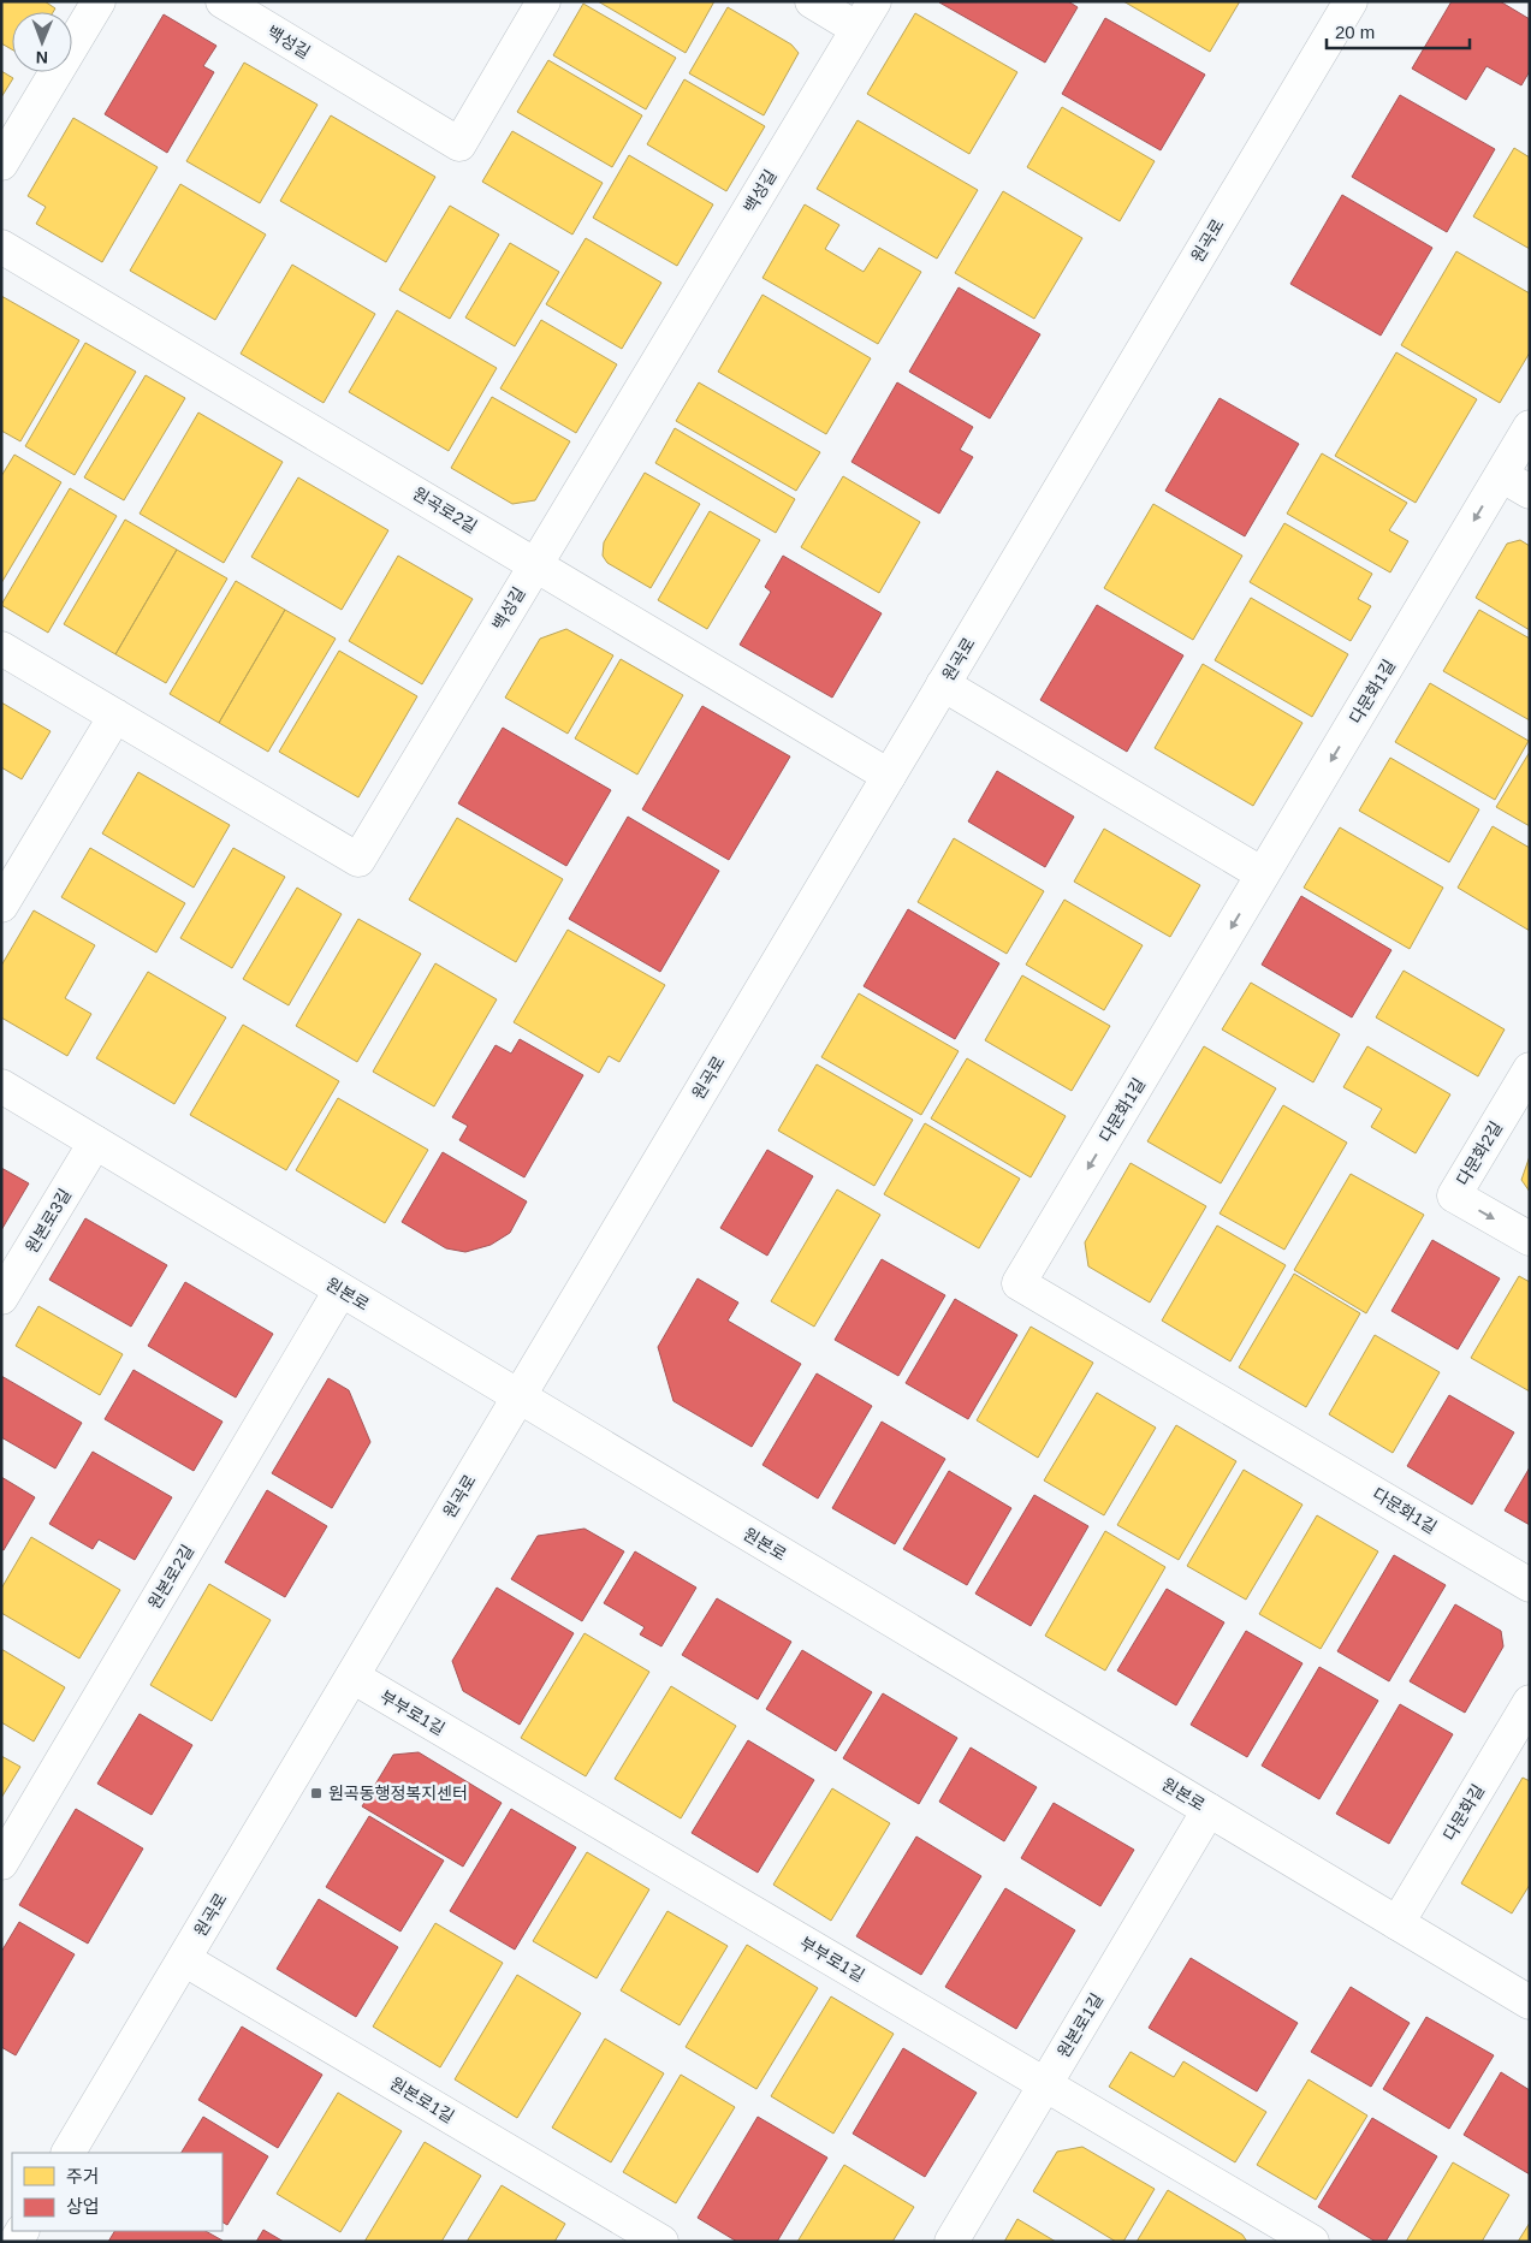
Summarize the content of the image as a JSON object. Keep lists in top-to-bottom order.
{
  "streets": {
    "street": [
      "백성길",
      "원곡로",
      "원곡로2길",
      "다문화1길",
      "다문화2길",
      "원본로3길",
      "원본로",
      "원본로2길",
      "부부로1길",
      "다문화길",
      "원본로1길"
    ]
  },
  "crossings": [
    ["백성길", "원곡로2길"],
    ["원곡로", "원곡로2길"],
    ["원곡로", "원본로"],
    ["원곡로", "부부로1길"],
    ["원곡로", "원본로1길"],
    ["원본로3길", "원본로"],
    ["원본로", "원본로2길"],
    ["원본로", "다문화길"],
    ["원본로", "원본로1길"],
    ["부부로1길", "원본로1길"]
  ],
  "places": {
    "transit": ["원곡동행정복지센터"]
  },
  "legend": ["주거", "상업"],
  "scale_bar": "20 m",
  "north": "bottom"
}
